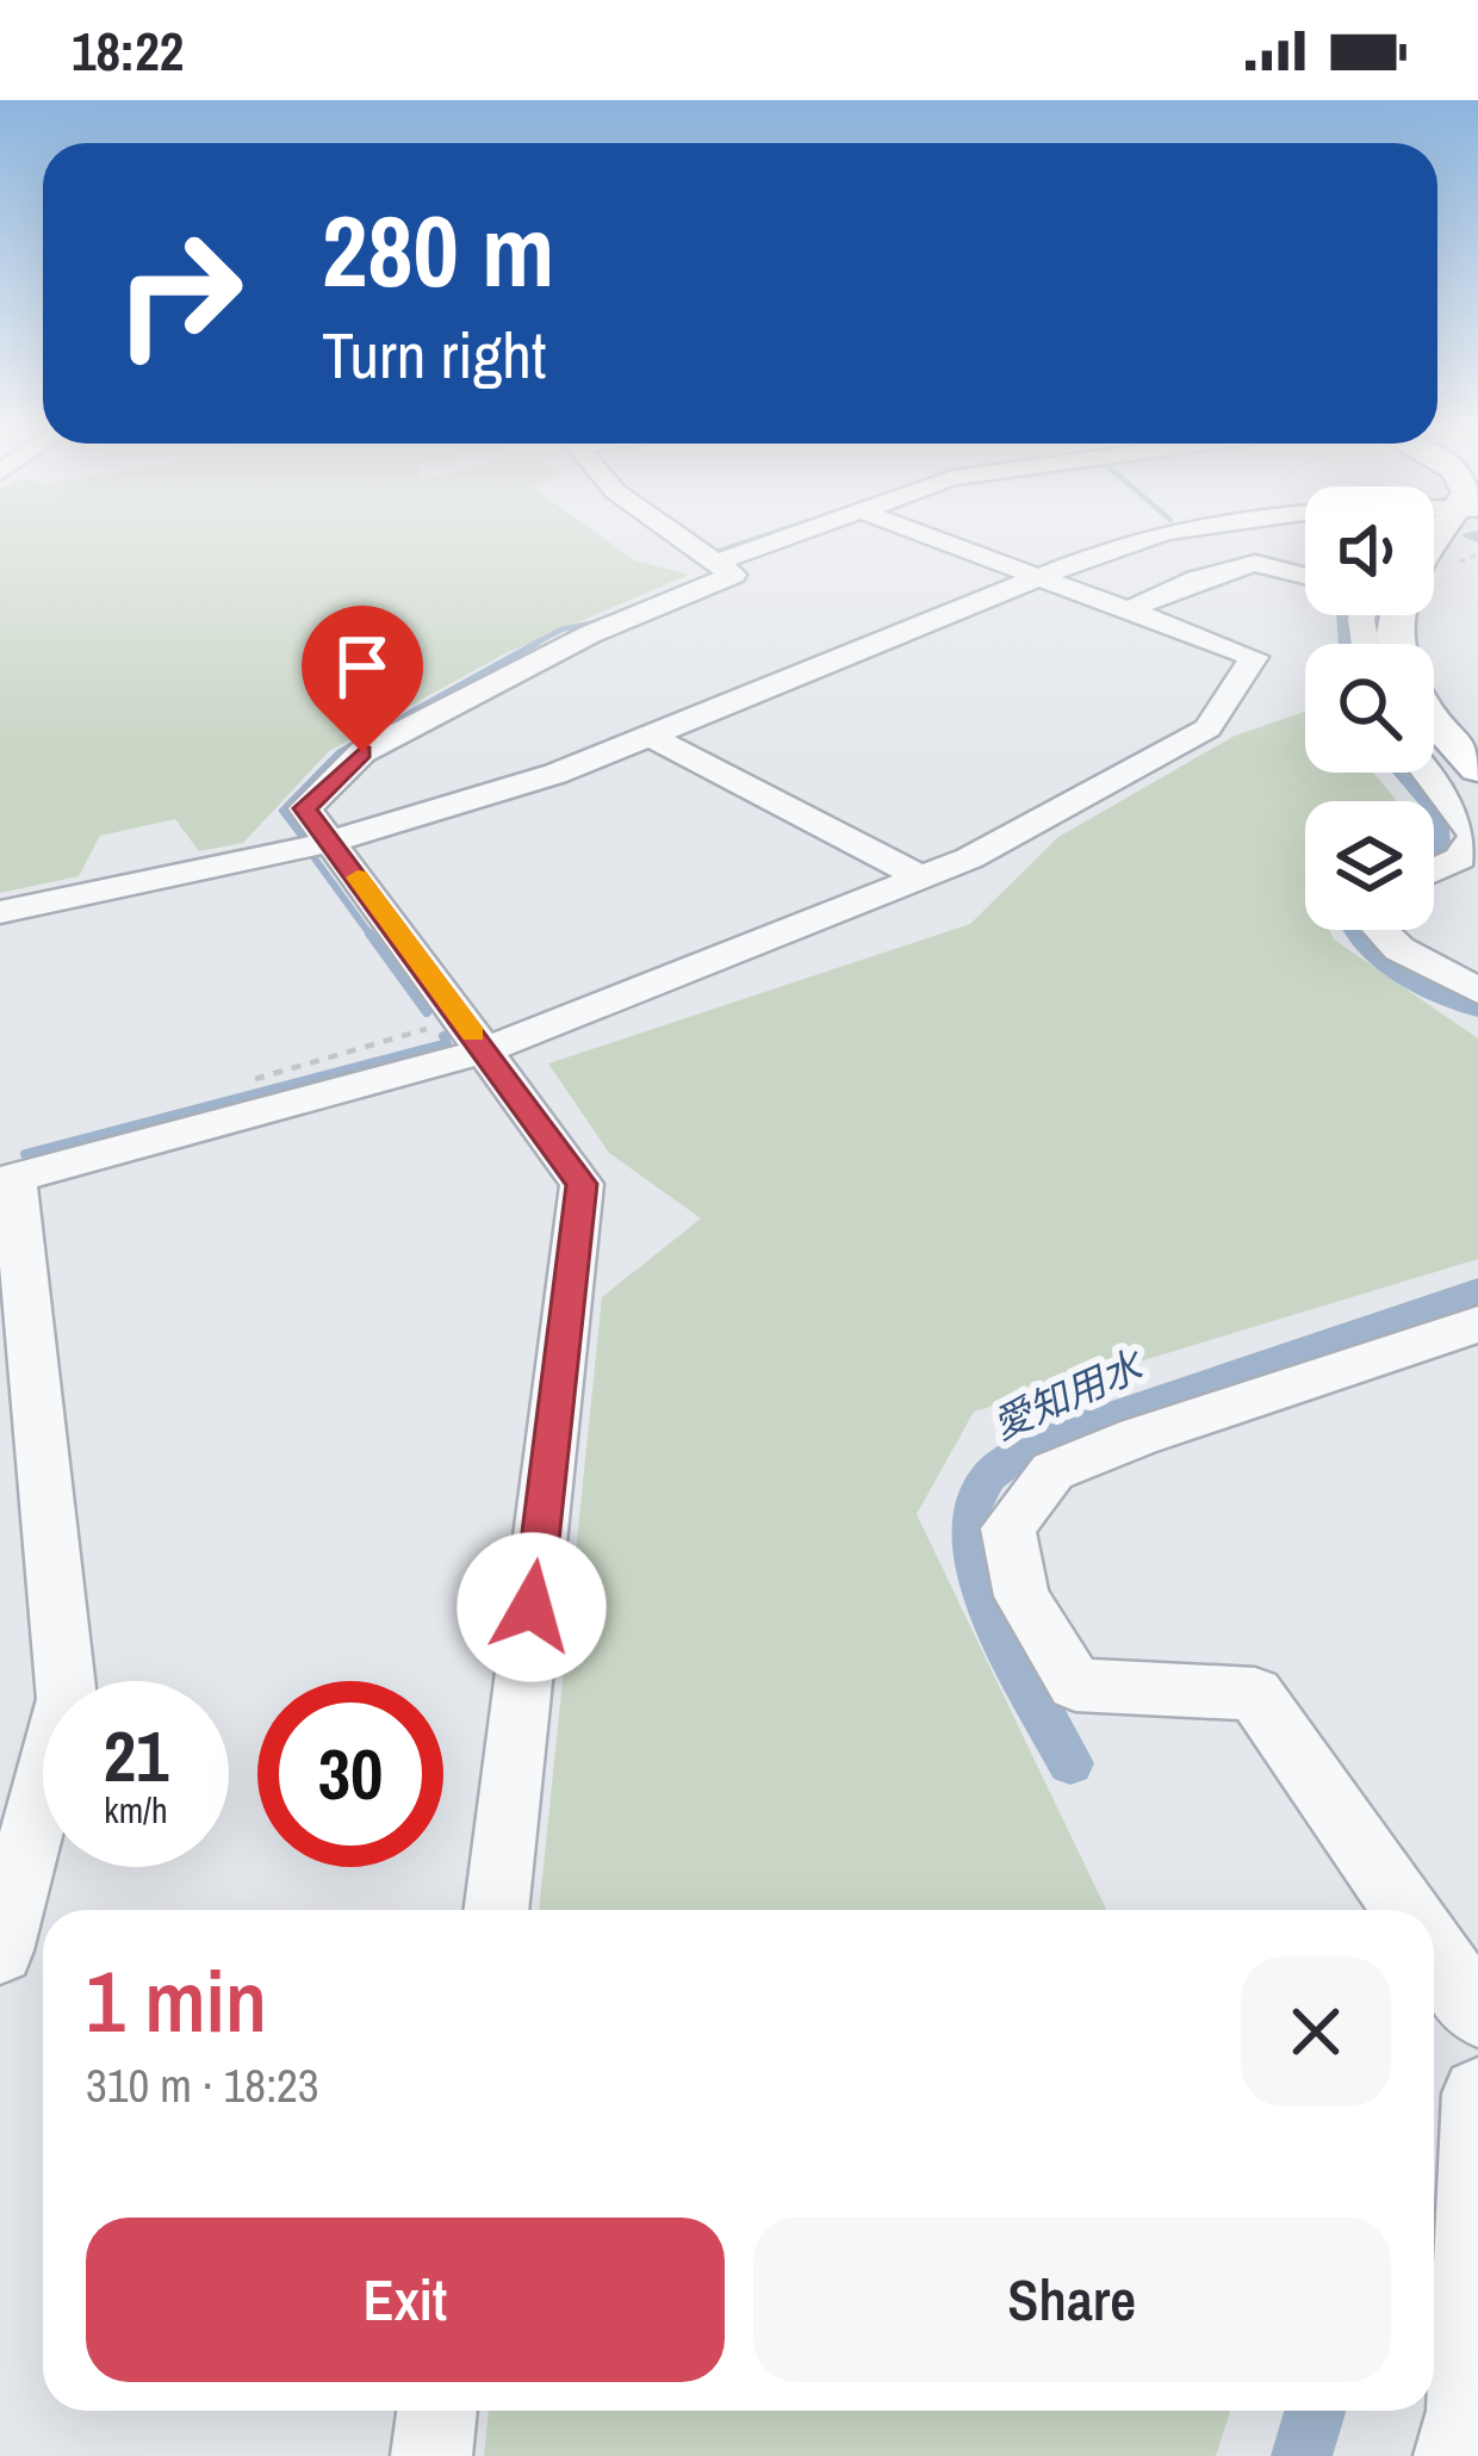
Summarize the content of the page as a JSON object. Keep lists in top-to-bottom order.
{
  "water": ["愛知用水"],
  "page": {
    "status": "18:22",
    "turn": ["280 m", "Turn right"],
    "speed": "21 km/h",
    "limit": "30",
    "heading": ["1 min", "310 m · 18:23"],
    "buttons": ["Exit", "Share"]
  }
}
